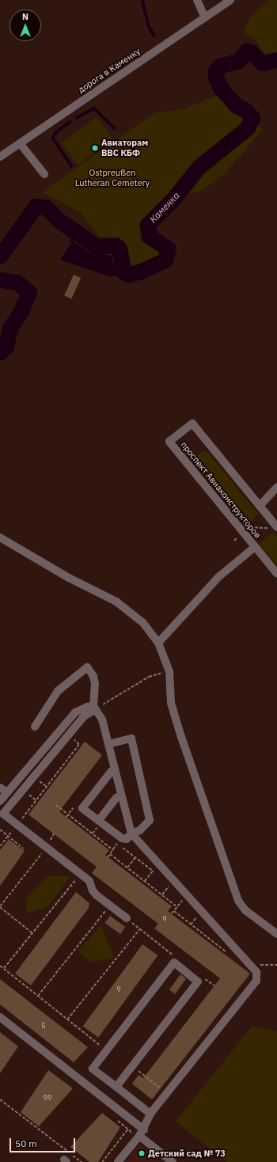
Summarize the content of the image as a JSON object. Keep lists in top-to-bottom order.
{
  "streets": {
    "street": ["дорога в Каменку", "проспект Авиаконструкторов"]
  },
  "water": ["Каменка"],
  "parks": ["Ostpreußen Lutheran Cemetery"],
  "places": ["Авиаторам ВВС КБФ", "Детский сад № 73"],
  "house_numbers": [
    "9",
    "9",
    "5",
    "99"
  ],
  "scale_bar": "50 m",
  "north": "top"
}
